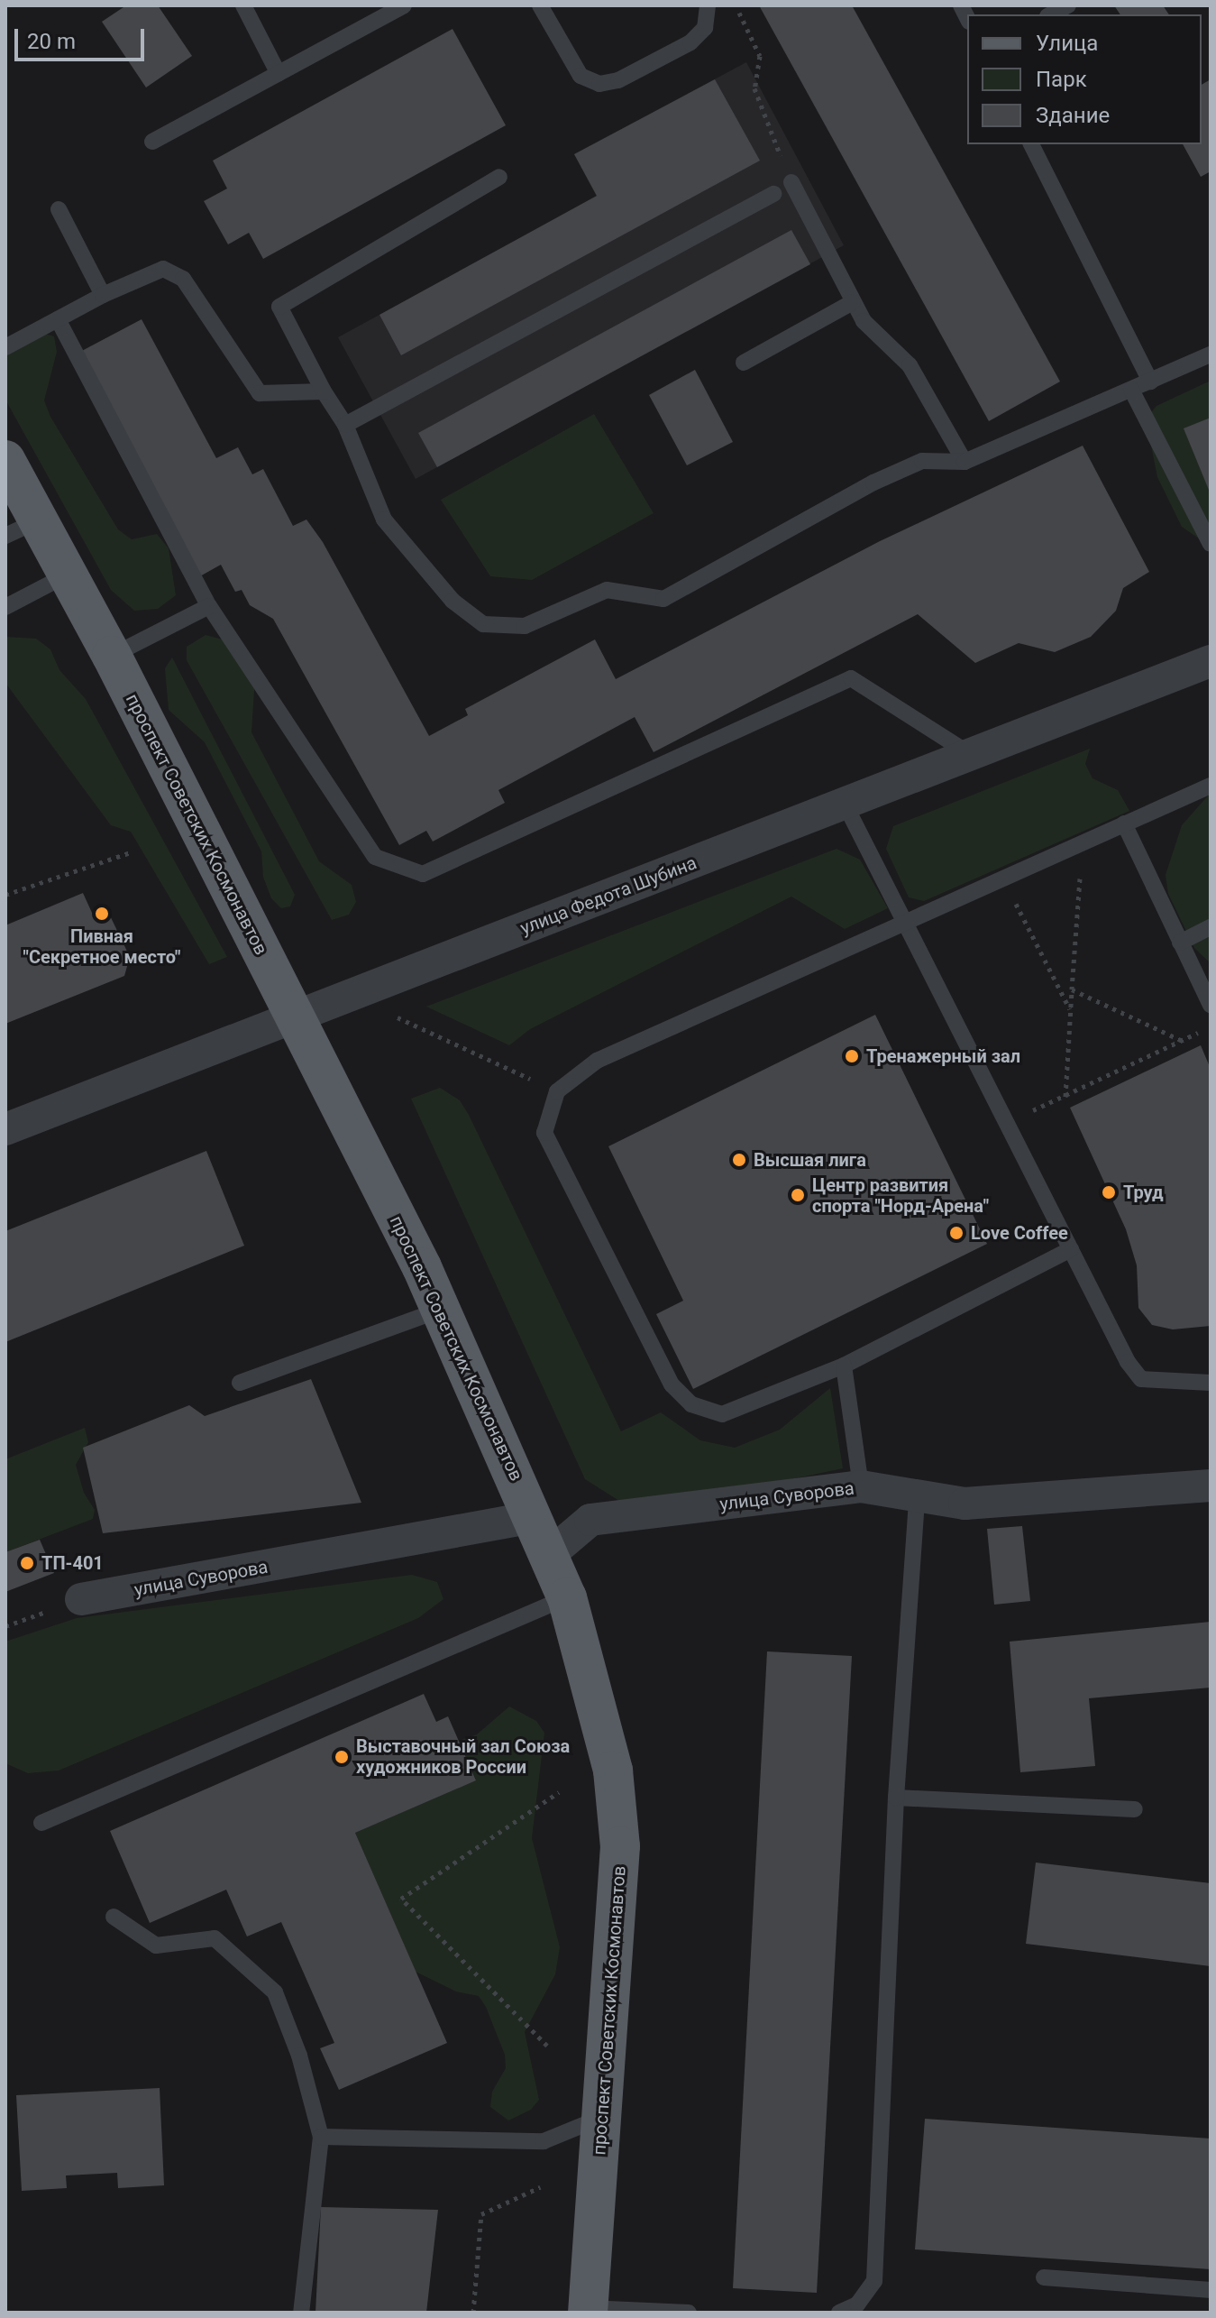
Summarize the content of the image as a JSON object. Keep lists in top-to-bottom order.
{
  "streets": {
    "main road": ["проспект Советских Космонавтов"],
    "street": ["улица Федота Шубина", "улица Суворова"]
  },
  "crossings": [
    ["проспект Советских Космонавтов", "улица Федота Шубина"],
    ["проспект Советских Космонавтов", "улица Суворова"]
  ],
  "places": [
    "Пивная \"Секретное место\"",
    "Тренажерный зал",
    "Высшая лига",
    "Труд",
    "Центр развития спорта \"Норд-Арена\"",
    "Love Coffee",
    "ТП-401",
    "Выставочный зал Союза художников России"
  ],
  "legend": ["Улица", "Парк", "Здание"],
  "scale_bar": "20 m"
}
